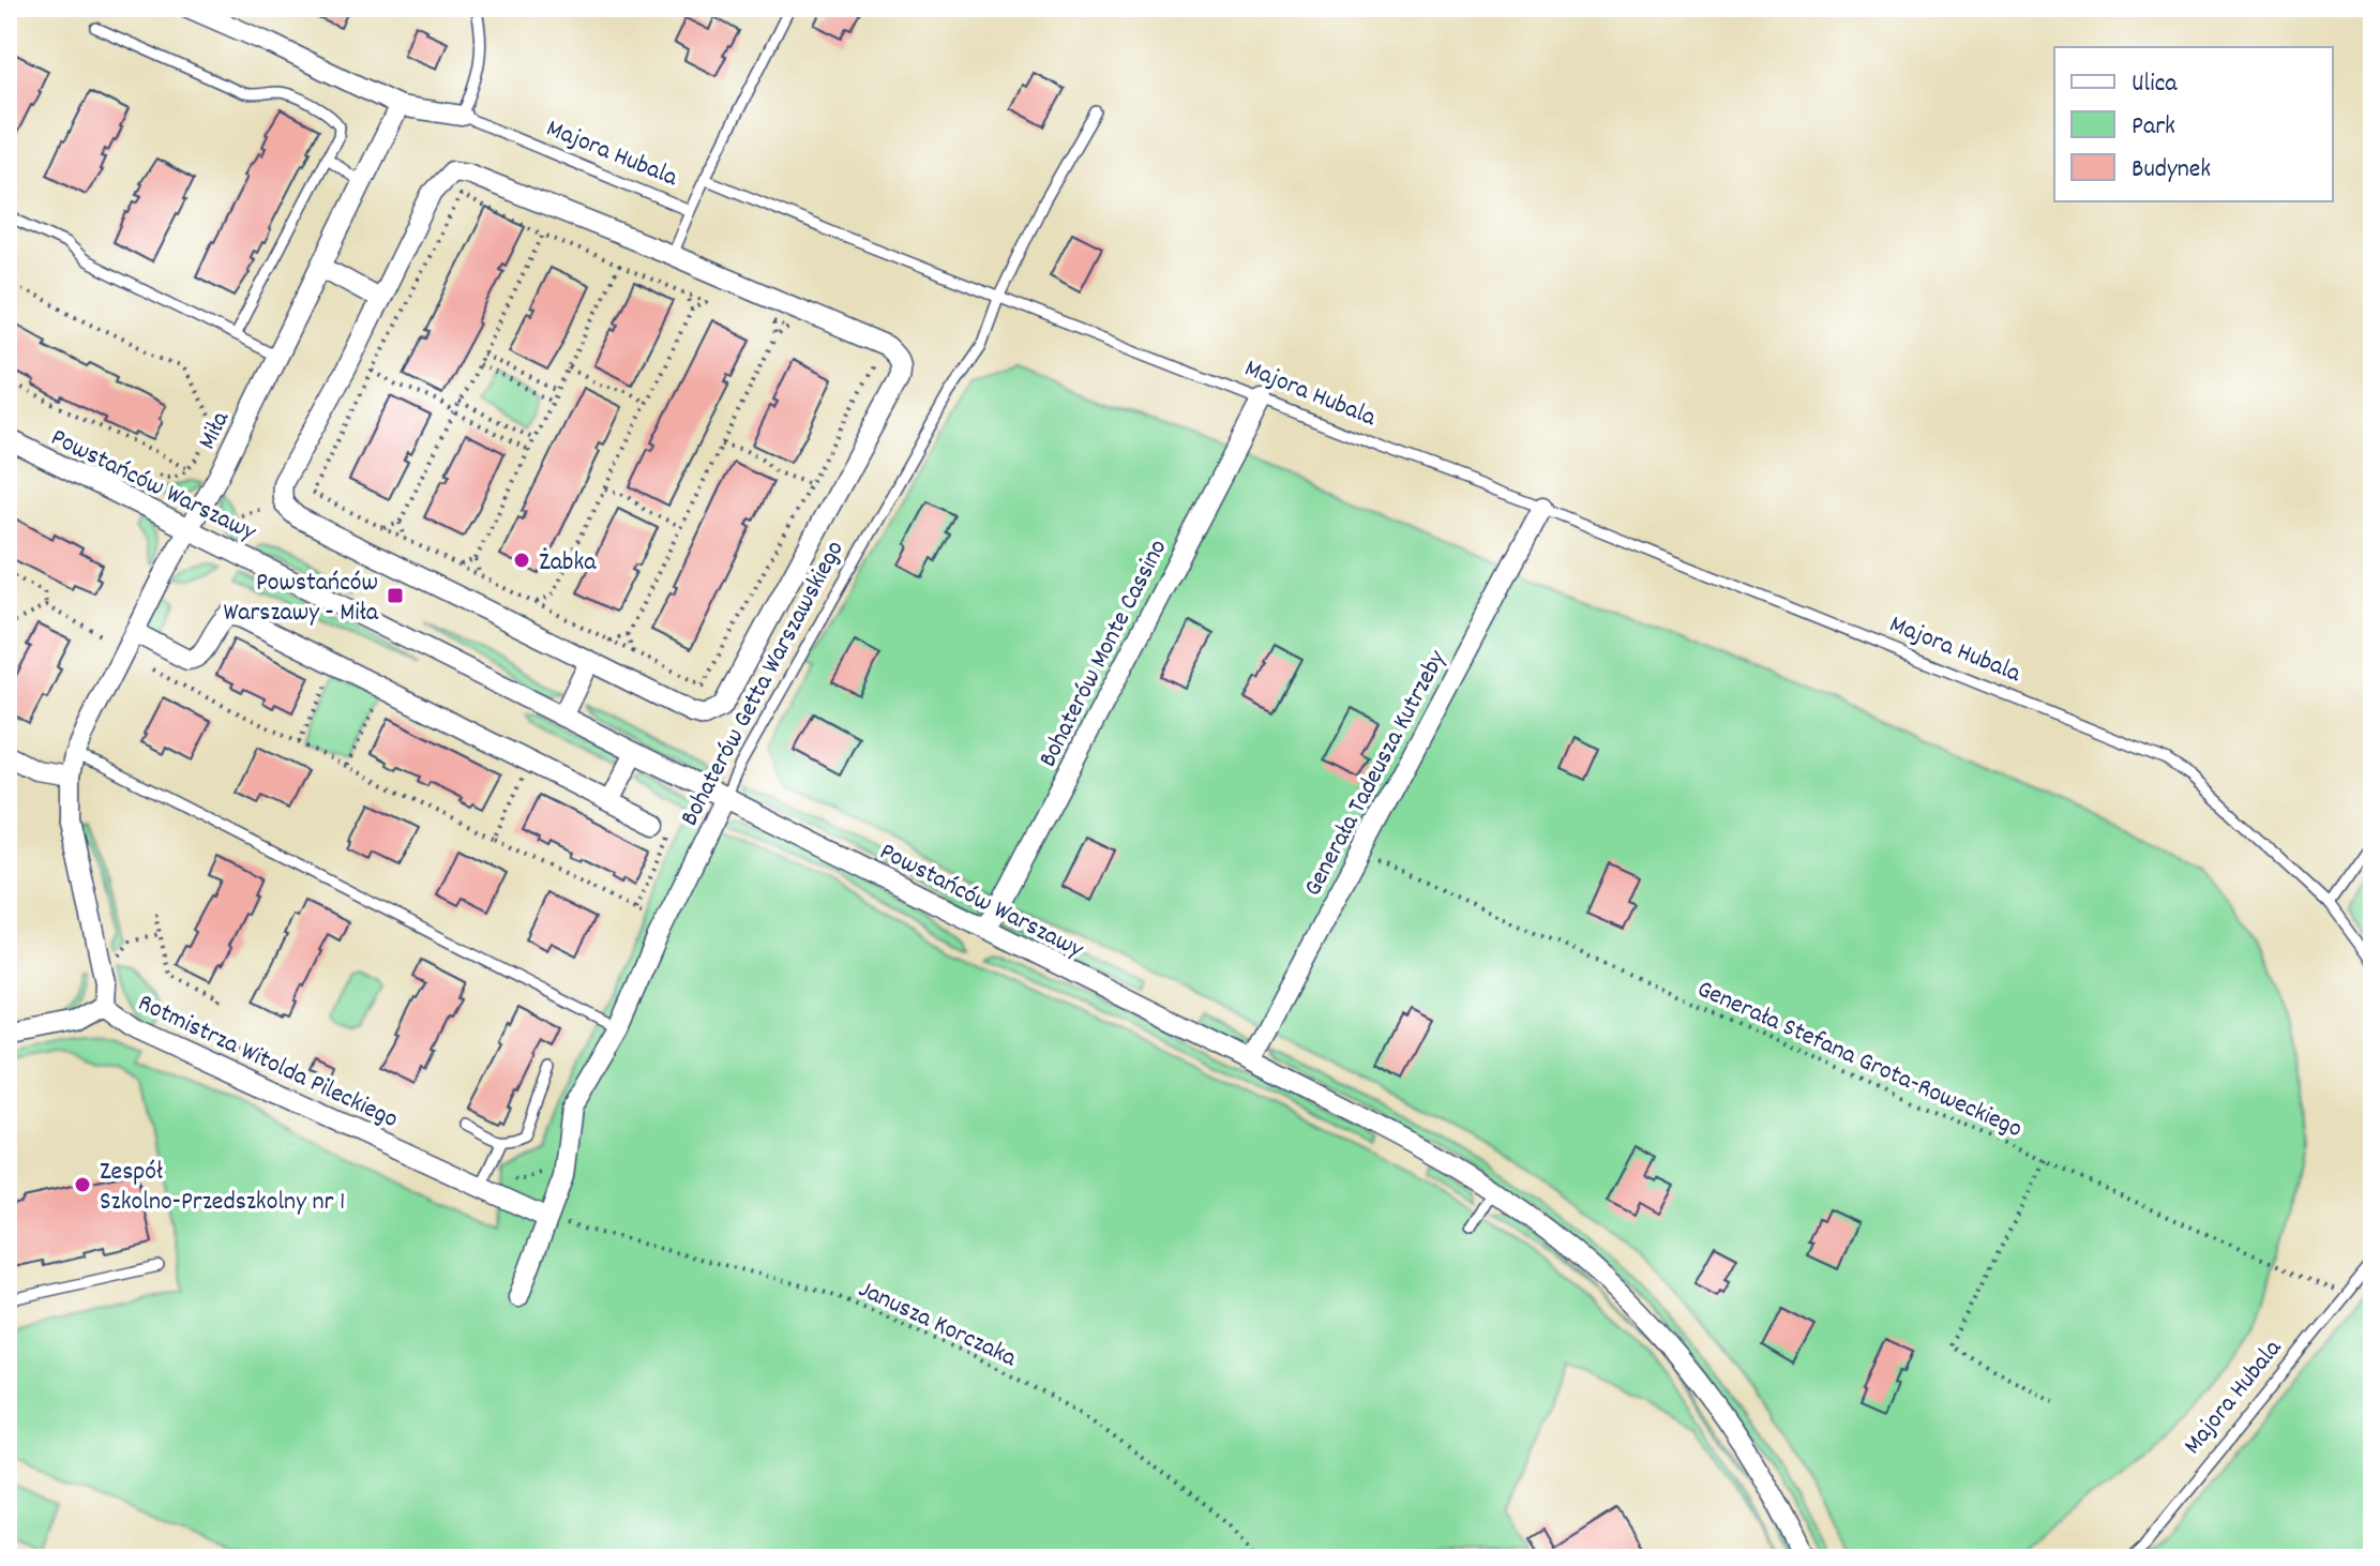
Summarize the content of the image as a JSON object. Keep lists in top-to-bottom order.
{
  "streets": {
    "street": [
      "Majora Hubala",
      "Miła",
      "Powstańców Warszawy",
      "Bohaterów Monte Cassino",
      "Bohaterów Getta Warszawskiego",
      "Generała Tadeusza Kutrzeby",
      "Rotmistrza Witolda Pileckiego"
    ],
    "path": ["Generała Stefana Grota-Roweckiego", "Janusza Korczaka"]
  },
  "crossings": [
    ["Majora Hubala", "Miła"],
    ["Majora Hubala", "Bohaterów Monte Cassino"],
    ["Majora Hubala", "Bohaterów Getta Warszawskiego"],
    ["Majora Hubala", "Generała Tadeusza Kutrzeby"],
    ["Majora Hubala", "Generała Stefana Grota-Roweckiego"],
    ["Miła", "Powstańców Warszawy"],
    ["Miła", "Rotmistrza Witolda Pileckiego"],
    ["Powstańców Warszawy", "Bohaterów Monte Cassino"],
    ["Powstańców Warszawy", "Bohaterów Getta Warszawskiego"],
    ["Powstańców Warszawy", "Generała Tadeusza Kutrzeby"],
    ["Bohaterów Getta Warszawskiego", "Rotmistrza Witolda Pileckiego"],
    ["Bohaterów Getta Warszawskiego", "Janusza Korczaka"],
    ["Generała Tadeusza Kutrzeby", "Generała Stefana Grota-Roweckiego"],
    ["Rotmistrza Witolda Pileckiego", "Janusza Korczaka"]
  ],
  "places": {
    "other": ["Żabka", "Zespół Szkolno-Przedszkolny nr 1"],
    "transit": ["Powstańców Warszawy - Miła"]
  },
  "legend": ["Ulica", "Park", "Budynek"]
}
